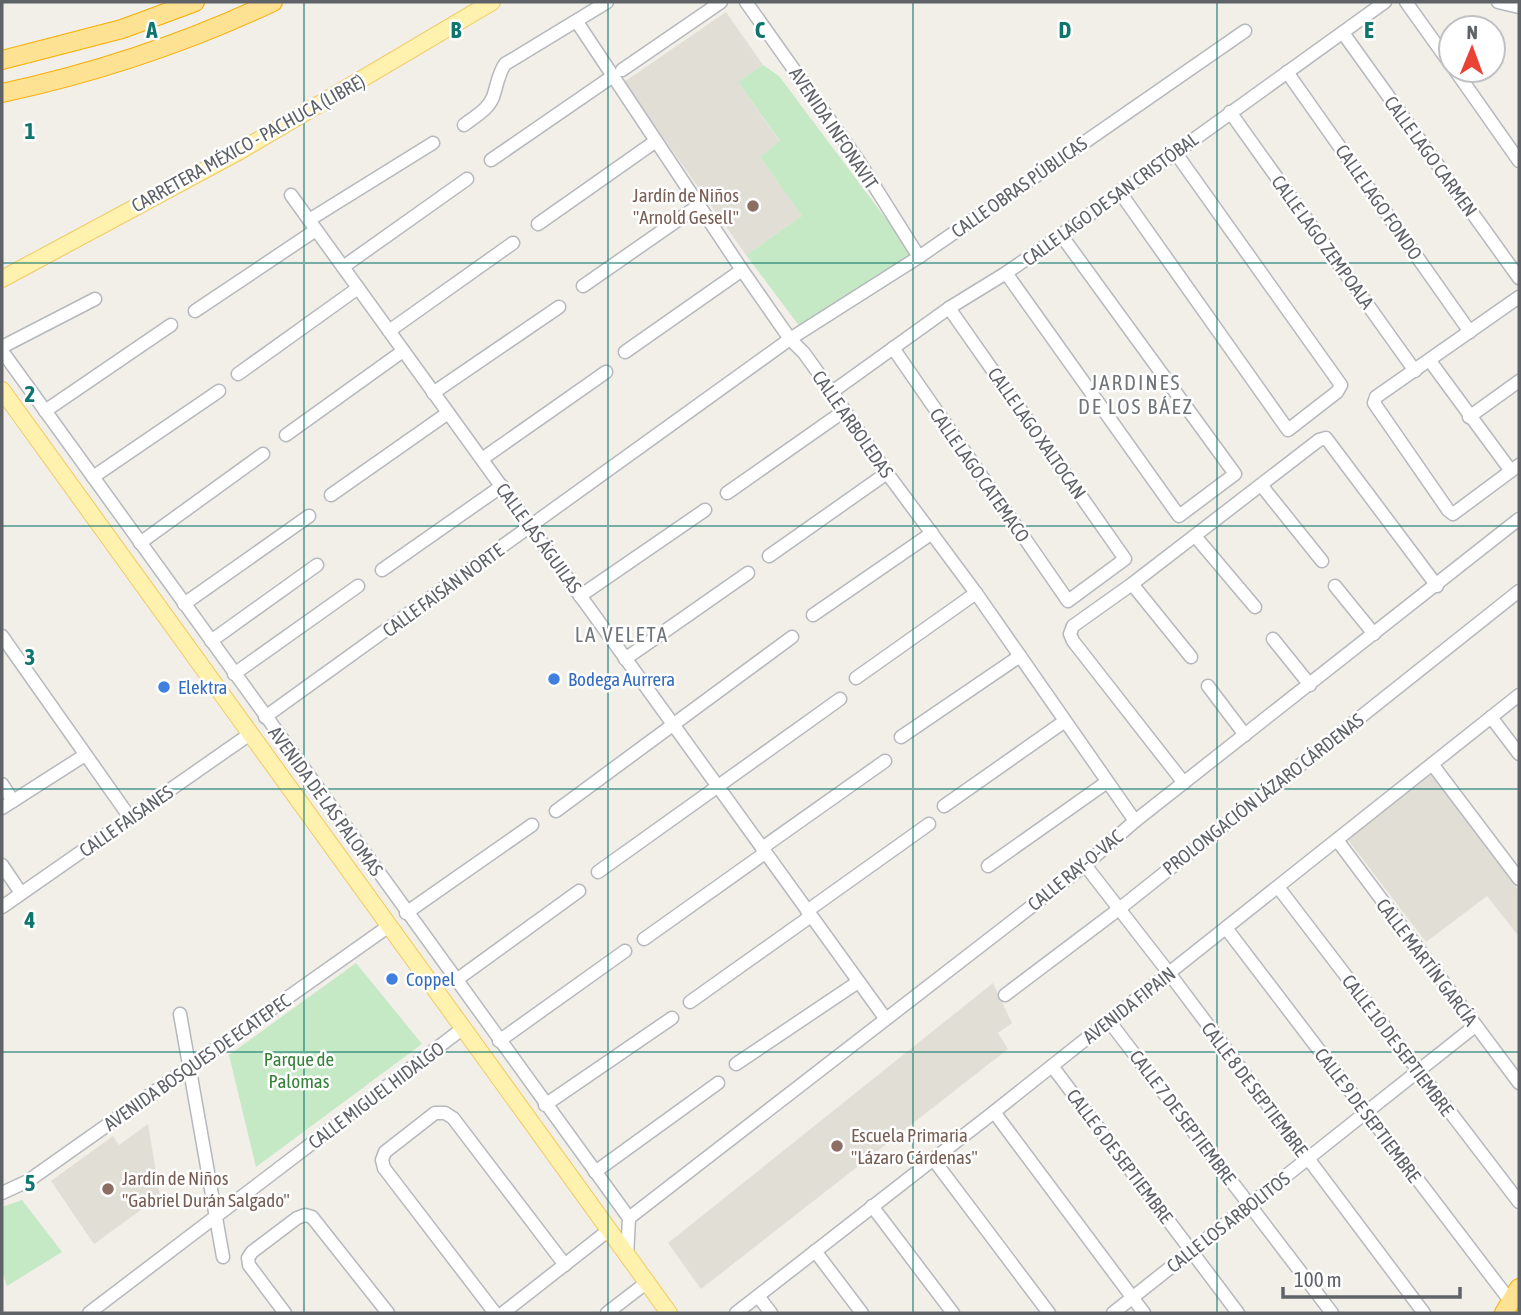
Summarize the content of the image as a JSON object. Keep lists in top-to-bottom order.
{
  "streets": {
    "main road": ["CARRETERA MÉXICO - PACHUCA (LIBRE)", "AVENIDA DE LAS PALOMAS"],
    "street": [
      "AVENIDA INFONAVIT",
      "CALLE LAGO CARMEN",
      "CALLE OBRAS PÚBLICAS",
      "CALLE LAGO DE SAN CRISTÓBAL",
      "CALLE LAGO FONDO",
      "CALLE LAGO ZEMPOALA",
      "CALLE ARBOLEDAS",
      "CALLE LAGO XALTOCAN",
      "CALLE LAGO CATEMACO",
      "CALLE LAS ÁGUILAS",
      "CALLE FAISÁN NORTE",
      "PROLONGACIÓN LÁZARO CÁRDENAS",
      "CALLE FAISANES",
      "CALLE RAY-O-VAC",
      "CALLE MARTÍN GARCÍA",
      "AVENIDA FIPAIN",
      "CALLE 10 DE SEPTIEMBRE",
      "AVENIDA BOSQUES DE ECATEPEC",
      "CALLE 8 DE SEPTIEMBRE",
      "CALLE MIGUEL HIDALGO",
      "CALLE 9 DE SEPTIEMBRE",
      "CALLE 7 DE SEPTIEMBRE",
      "CALLE 6 DE SEPTIEMBRE",
      "CALLE LOS ARBOLITOS"
    ]
  },
  "crossings": [
    ["AVENIDA INFONAVIT", "CALLE OBRAS PÚBLICAS"],
    ["CALLE LAGO CARMEN", "CALLE LAGO DE SAN CRISTÓBAL"],
    ["CALLE OBRAS PÚBLICAS", "CALLE ARBOLEDAS"],
    ["CALLE OBRAS PÚBLICAS", "CALLE FAISÁN NORTE"],
    ["CALLE LAGO DE SAN CRISTÓBAL", "CALLE LAGO FONDO"],
    ["CALLE LAGO DE SAN CRISTÓBAL", "CALLE LAGO ZEMPOALA"],
    ["CALLE LAGO DE SAN CRISTÓBAL", "CALLE ARBOLEDAS"],
    ["CALLE LAGO DE SAN CRISTÓBAL", "CALLE LAGO XALTOCAN"],
    ["CALLE LAGO DE SAN CRISTÓBAL", "CALLE LAGO CATEMACO"],
    ["CALLE ARBOLEDAS", "CALLE FAISÁN NORTE"],
    ["CALLE ARBOLEDAS", "CALLE RAY-O-VAC"],
    ["CALLE LAGO XALTOCAN", "CALLE LAGO CATEMACO"],
    ["CALLE LAS ÁGUILAS", "CALLE FAISÁN NORTE"],
    ["CALLE LAS ÁGUILAS", "CALLE RAY-O-VAC"],
    ["CALLE FAISÁN NORTE", "AVENIDA DE LAS PALOMAS"],
    ["PROLONGACIÓN LÁZARO CÁRDENAS", "CALLE 8 DE SEPTIEMBRE"],
    ["AVENIDA DE LAS PALOMAS", "CALLE FAISANES"],
    ["AVENIDA DE LAS PALOMAS", "CALLE RAY-O-VAC"],
    ["AVENIDA DE LAS PALOMAS", "AVENIDA BOSQUES DE ECATEPEC"],
    ["AVENIDA DE LAS PALOMAS", "CALLE MIGUEL HIDALGO"],
    ["CALLE RAY-O-VAC", "CALLE 8 DE SEPTIEMBRE"],
    ["CALLE MARTÍN GARCÍA", "AVENIDA FIPAIN"],
    ["CALLE MARTÍN GARCÍA", "CALLE LOS ARBOLITOS"],
    ["AVENIDA FIPAIN", "CALLE 10 DE SEPTIEMBRE"],
    ["AVENIDA FIPAIN", "CALLE 8 DE SEPTIEMBRE"],
    ["AVENIDA FIPAIN", "CALLE 9 DE SEPTIEMBRE"],
    ["AVENIDA FIPAIN", "CALLE 7 DE SEPTIEMBRE"],
    ["AVENIDA FIPAIN", "CALLE 6 DE SEPTIEMBRE"],
    ["CALLE 10 DE SEPTIEMBRE", "CALLE LOS ARBOLITOS"],
    ["CALLE 8 DE SEPTIEMBRE", "CALLE LOS ARBOLITOS"],
    ["CALLE 9 DE SEPTIEMBRE", "CALLE LOS ARBOLITOS"],
    ["CALLE 7 DE SEPTIEMBRE", "CALLE LOS ARBOLITOS"],
    ["CALLE 6 DE SEPTIEMBRE", "CALLE LOS ARBOLITOS"]
  ],
  "districts": ["JARDINES DE LOS BÁEZ", "LA VELETA"],
  "parks": ["Parque de Palomas"],
  "places": [
    "Jardín de Niños \"Arnold Gesell\"",
    "Bodega Aurrera",
    "Elektra",
    "Coppel",
    "Escuela Primaria \"Lázaro Cárdenas\"",
    "Jardín de Niños \"Gabriel Durán Salgado\""
  ],
  "scale_bar": "100 m",
  "north": "top",
  "grid": {
    "columns": [
      "A",
      "B",
      "C",
      "D",
      "E"
    ],
    "rows": [
      "1",
      "2",
      "3",
      "4",
      "5"
    ]
  }
}
